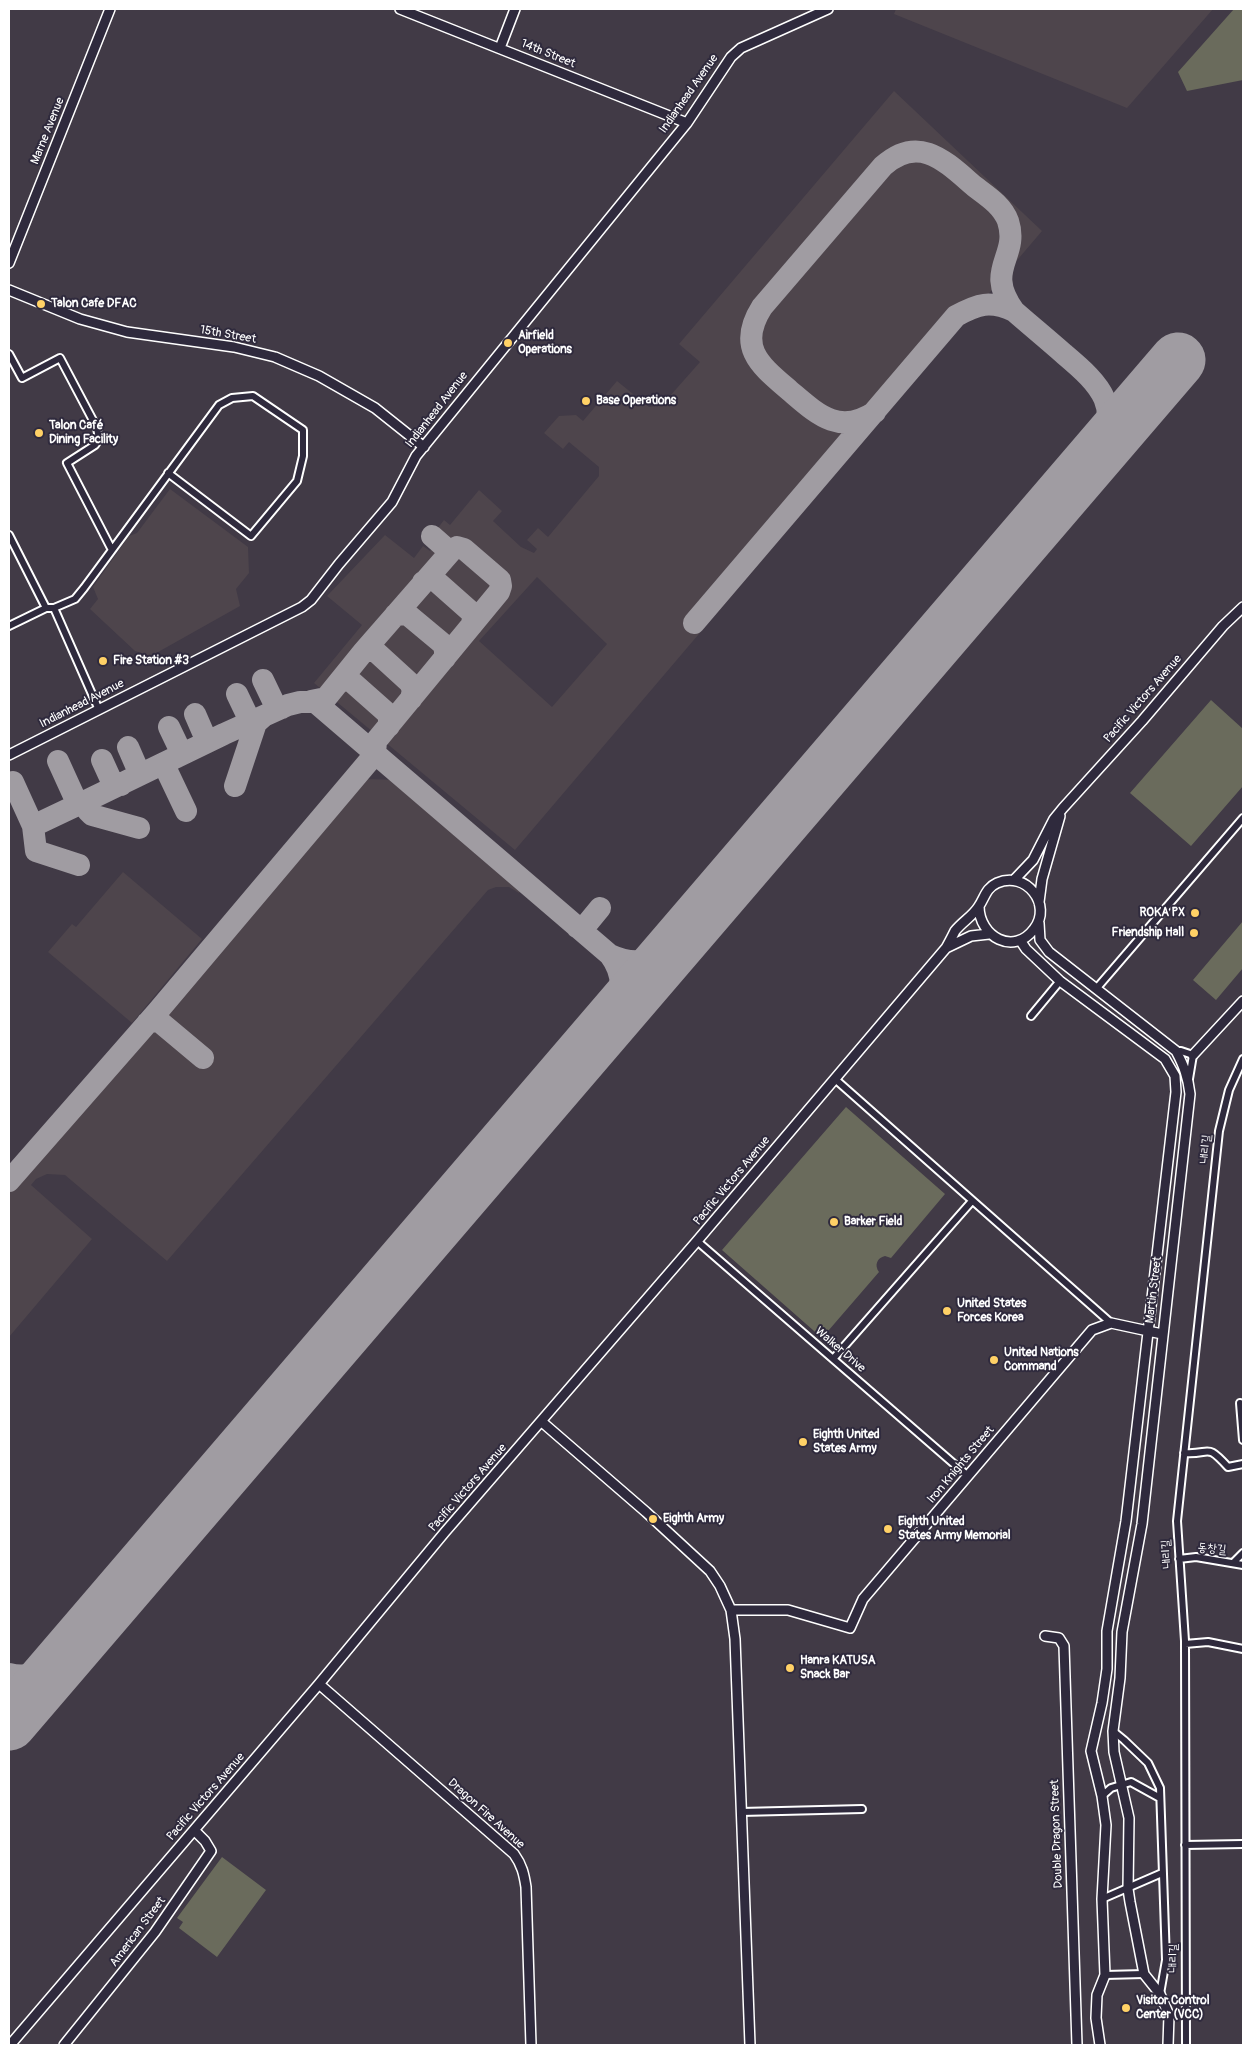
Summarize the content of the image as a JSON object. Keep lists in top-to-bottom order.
{
  "streets": {
    "main road": [
      "14th Street",
      "Indianhead Avenue",
      "Marne Avenue",
      "15th Street",
      "Pacific Victors Avenue",
      "Martin Street",
      "Iron Knights Street",
      "Dragon Fire Avenue",
      "Double Dragon Street",
      "American Street"
    ],
    "street": ["내리길", "Walker Drive", "동창길"]
  },
  "crossings": [
    ["14th Street", "Indianhead Avenue"],
    ["Indianhead Avenue", "15th Street"],
    ["Pacific Victors Avenue", "Martin Street"],
    ["Pacific Victors Avenue", "Walker Drive"],
    ["Pacific Victors Avenue", "Dragon Fire Avenue"],
    ["Pacific Victors Avenue", "American Street"],
    ["내리길", "동창길"],
    ["Walker Drive", "Iron Knights Street"]
  ],
  "places": [
    "Talon Cafe DFAC",
    "Airfield Operations",
    "Base Operations",
    "Talon Café Dining Facility",
    "Fire Station #3",
    "ROKA PX",
    "Friendship Hall",
    "Barker Field",
    "United States Forces Korea",
    "United Nations Command",
    "Eighth United States Army",
    "Eighth Army",
    "Eighth United States Army Memorial",
    "Hanra KATUSA Snack Bar",
    "Visitor Control Center (VCC)"
  ]
}
